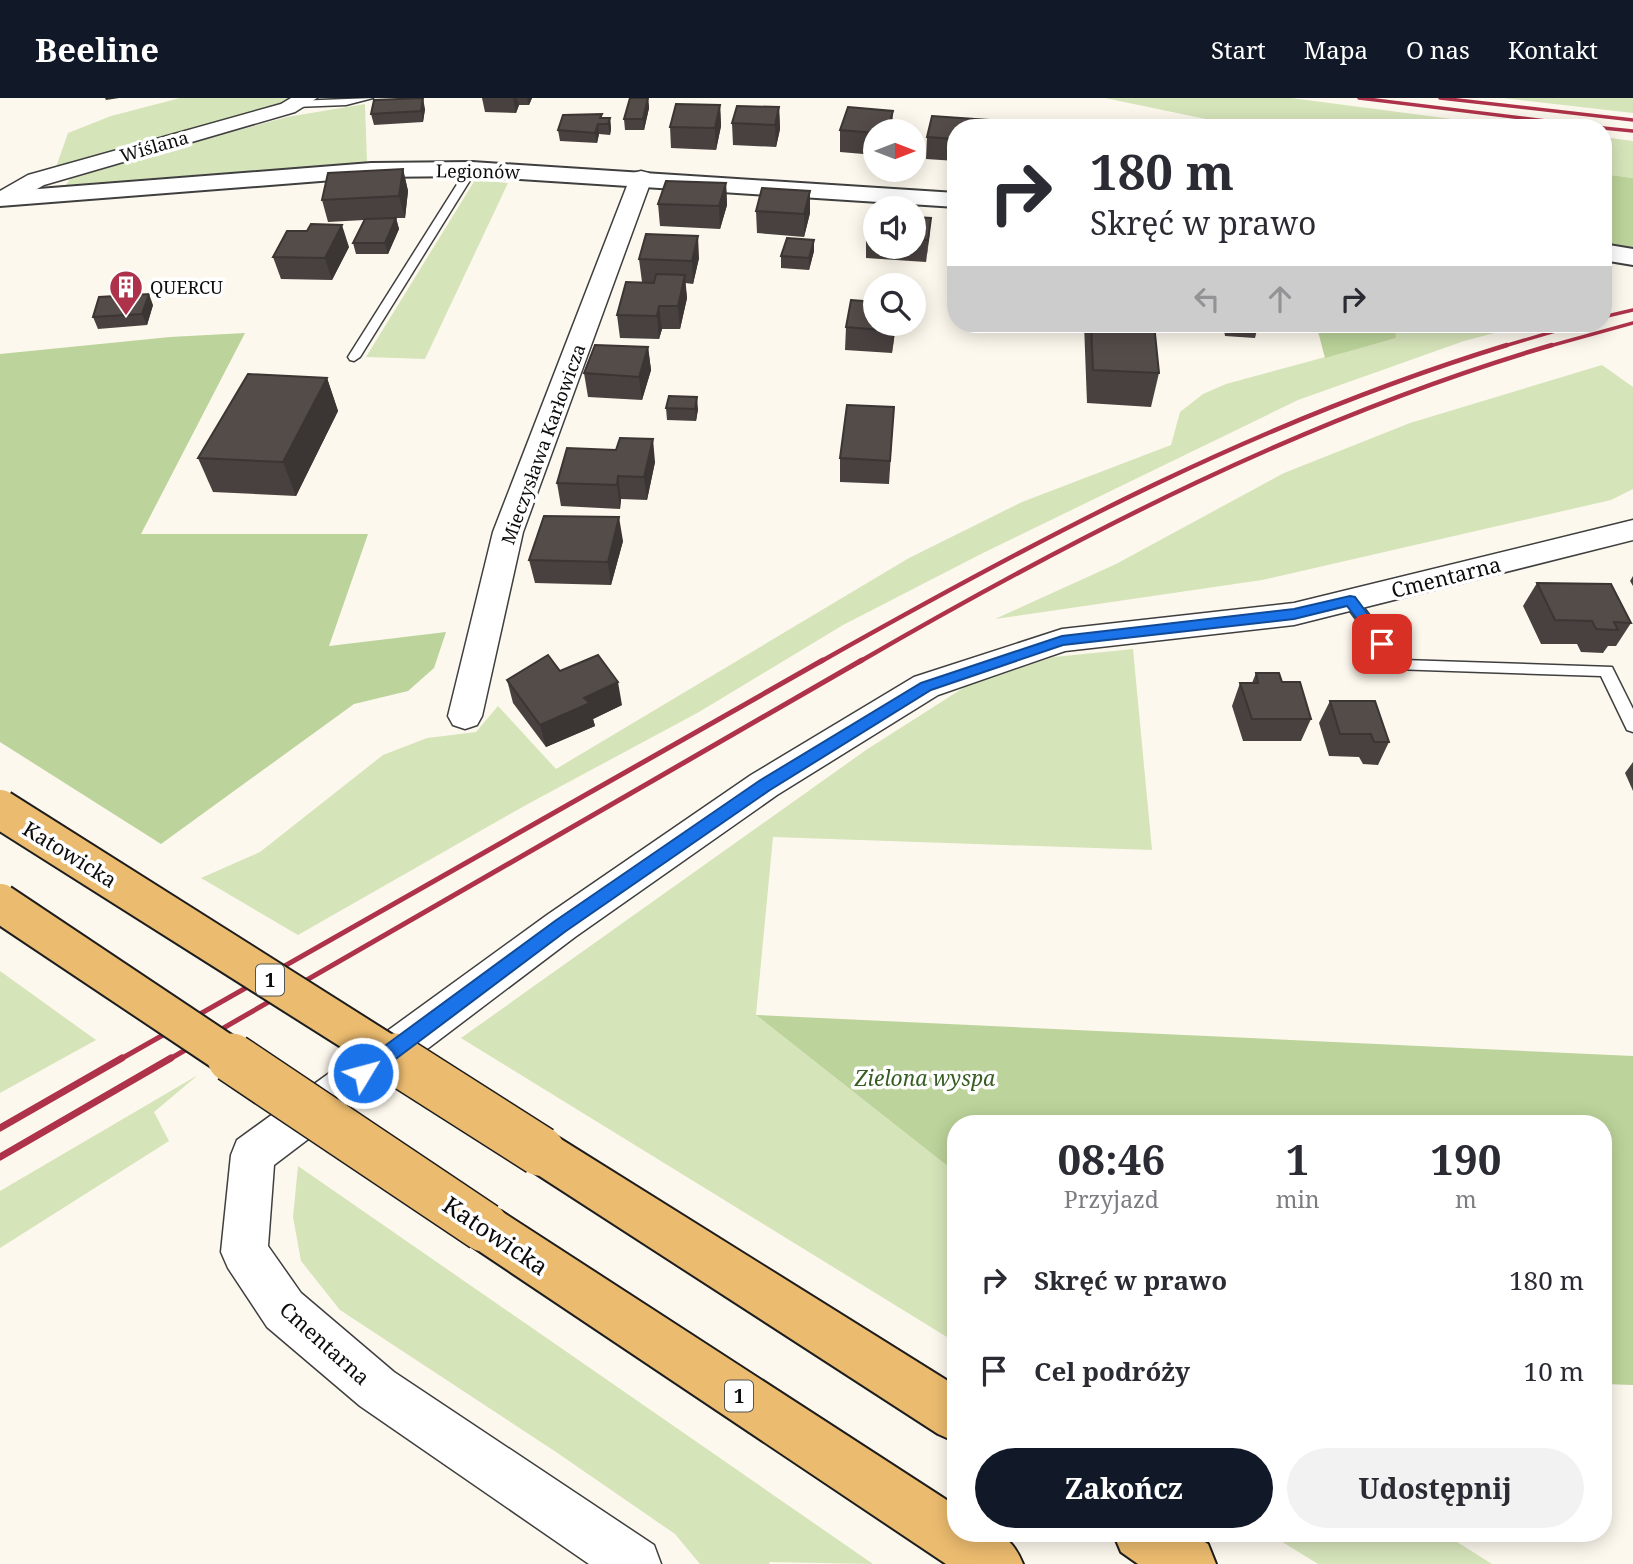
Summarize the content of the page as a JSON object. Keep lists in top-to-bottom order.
{
  "streets": {
    "main road": ["Katowicka", "1"],
    "street": [
      "Wiślana",
      "Legionów",
      "Mieczysława Karłowicza",
      "Cmentarna"
    ]
  },
  "crossings": [
    ["Wiślana", "Legionów"],
    ["Legionów", "Mieczysława Karłowicza"]
  ],
  "parks": ["Zielona wyspa"],
  "places": {
    "building": ["QUERCU"]
  },
  "north": "right",
  "page": {
    "header": "Beeline",
    "nav": [
      "Start",
      "Mapa",
      "O nas",
      "Kontakt"
    ],
    "turn": ["180 m", "Skręć w prawo"],
    "eta": [
      "08:46",
      "Przyjazd",
      "1",
      "min",
      "190",
      "m"
    ],
    "list": [
      {
        "name": "Skręć w prawo",
        "value": "180 m"
      },
      {
        "name": "Cel podróży",
        "value": "10 m"
      }
    ],
    "buttons": ["Zakończ", "Udostępnij"]
  }
}
